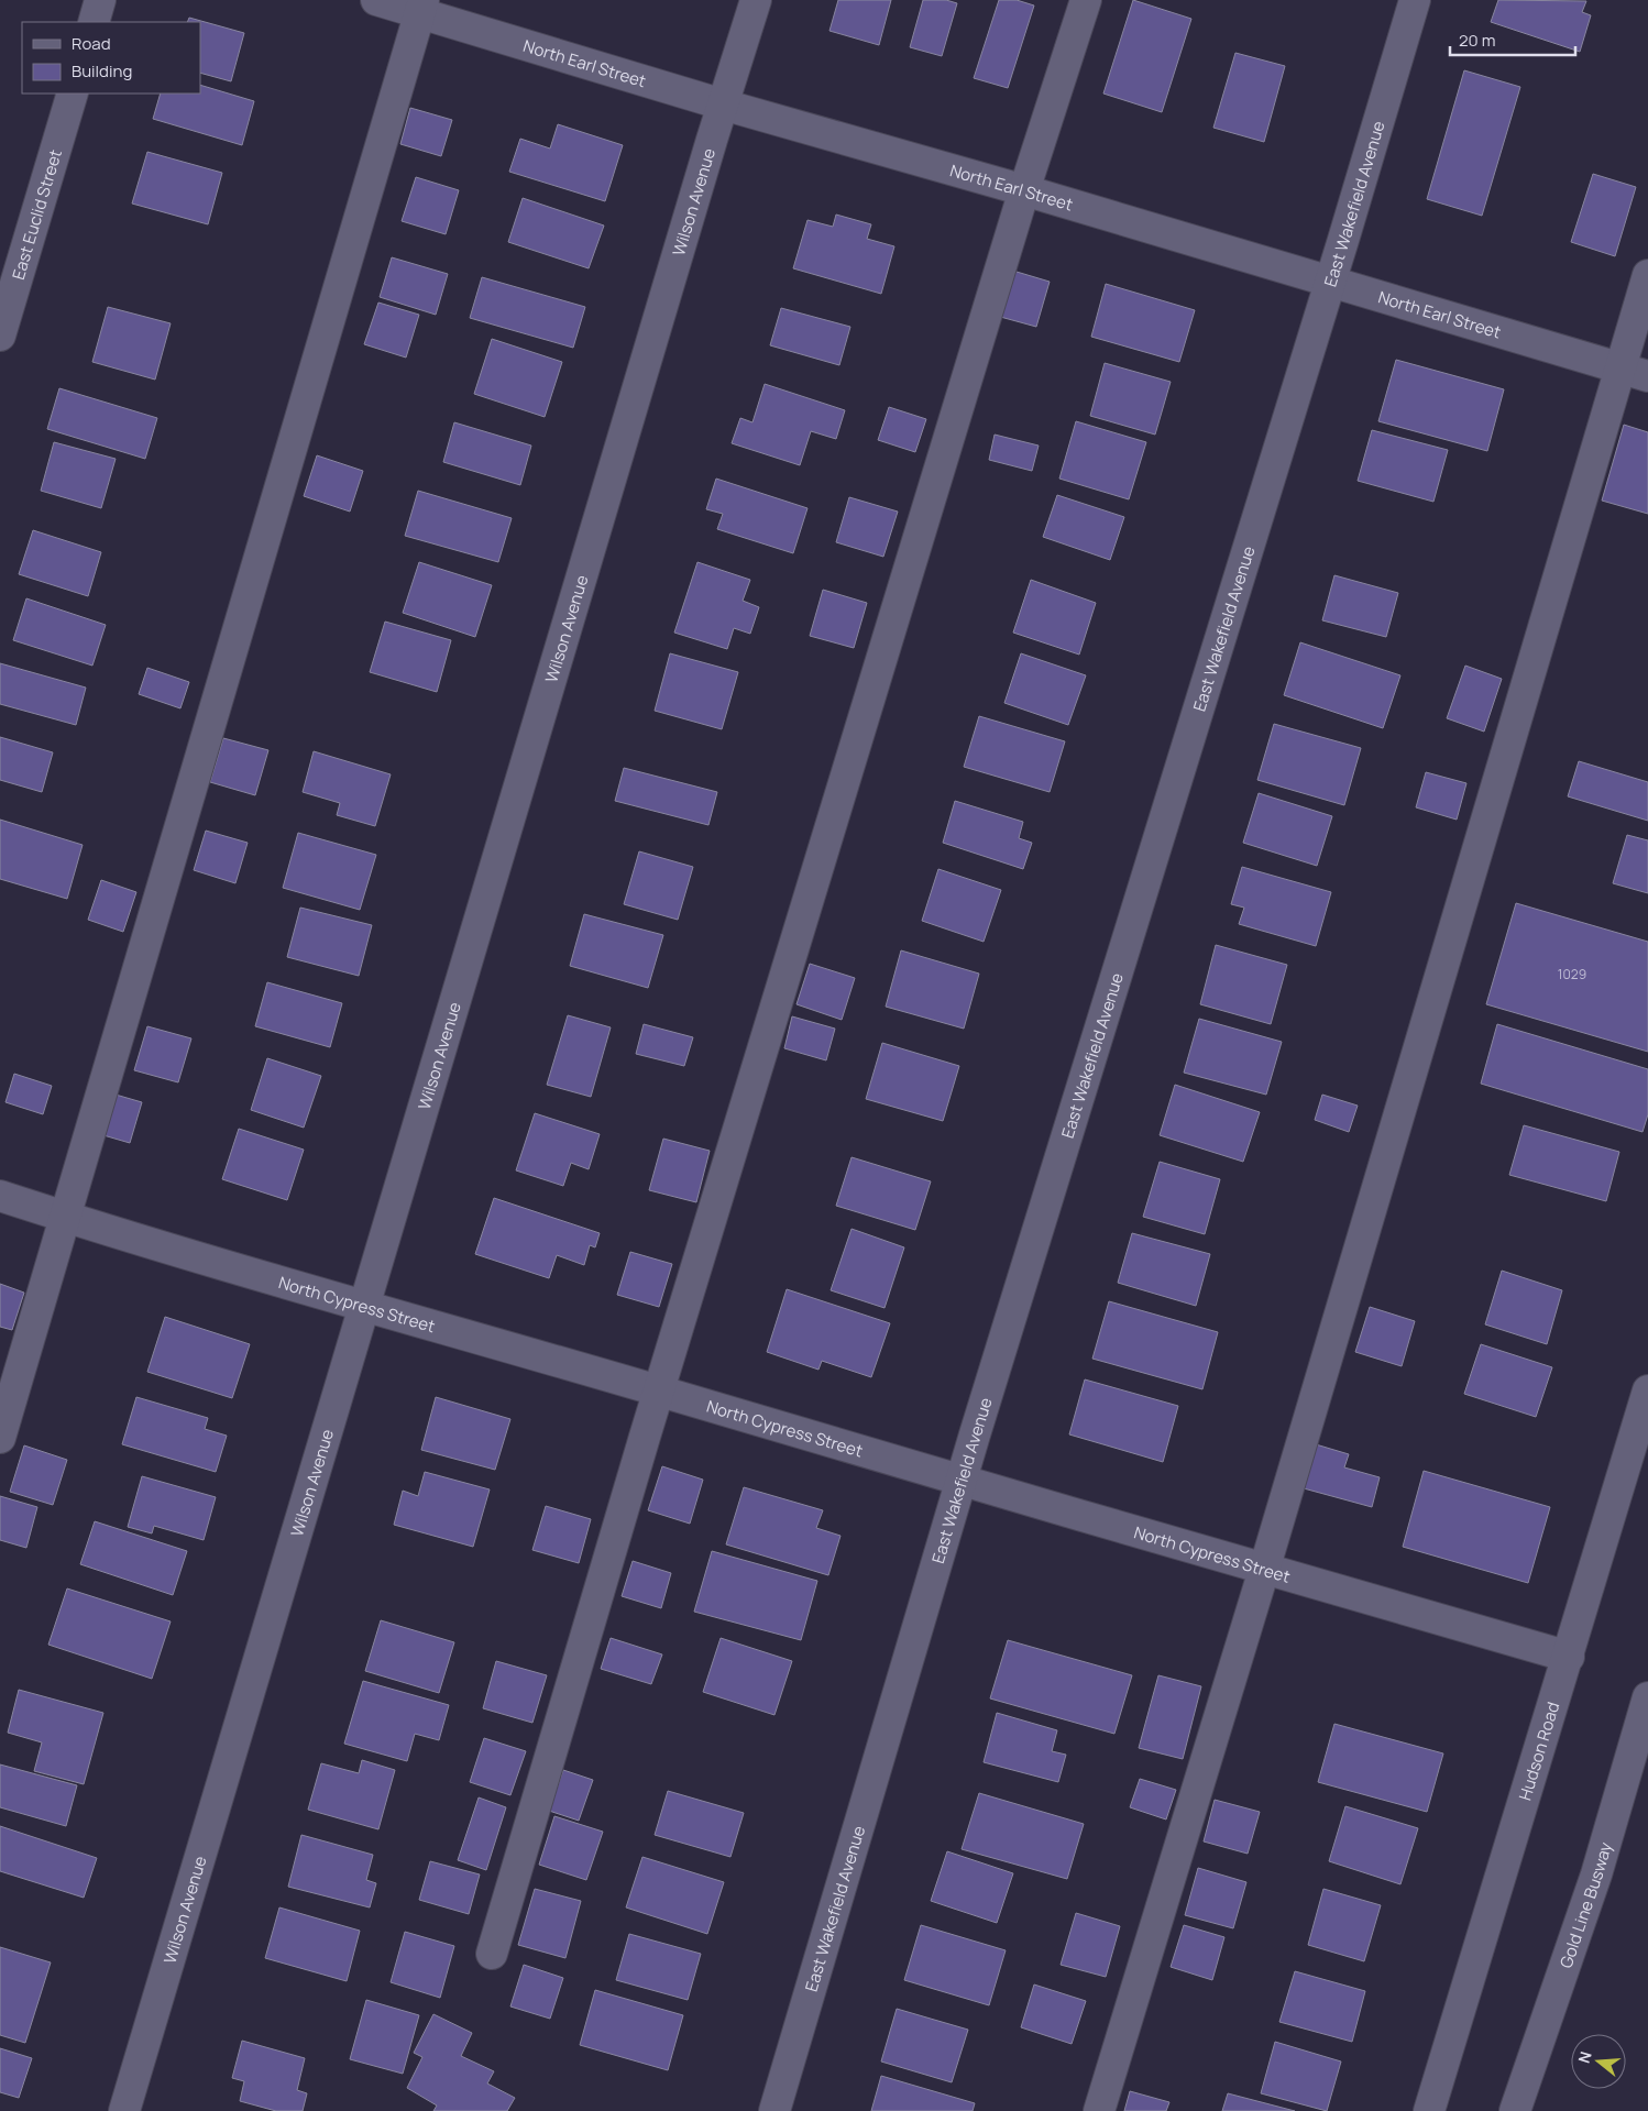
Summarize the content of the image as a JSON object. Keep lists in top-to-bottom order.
{
  "streets": {
    "street": [
      "North Earl Street",
      "Wilson Avenue",
      "East Wakefield Avenue",
      "East Euclid Street",
      "North Cypress Street",
      "Hudson Road",
      "Gold Line Busway"
    ]
  },
  "crossings": [
    ["North Earl Street", "Wilson Avenue"],
    ["North Earl Street", "East Wakefield Avenue"],
    ["Wilson Avenue", "North Cypress Street"],
    ["East Wakefield Avenue", "North Cypress Street"],
    ["North Cypress Street", "Hudson Road"]
  ],
  "house_numbers": ["1029"],
  "legend": ["Road", "Building"],
  "scale_bar": "20 m",
  "north": "left"
}
